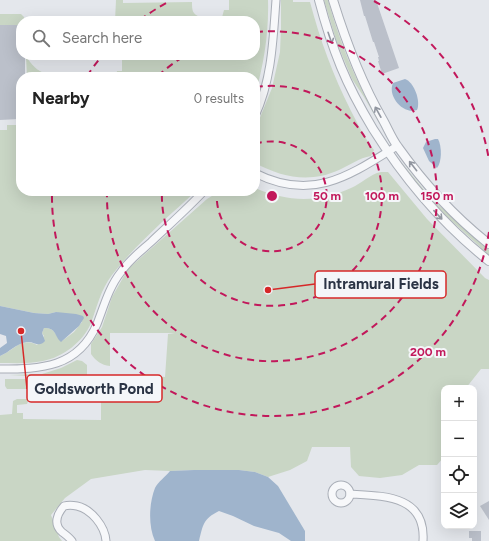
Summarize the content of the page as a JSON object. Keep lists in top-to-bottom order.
{
  "places": ["Intramural Fields", "Goldsworth Pond"],
  "page": {
    "search": "Search here",
    "heading": ["Nearby", "0 results"],
    "map_buttons": ["+", "−"]
  },
  "rings": [
    "50 m",
    "100 m",
    "150 m",
    "200 m"
  ]
}
